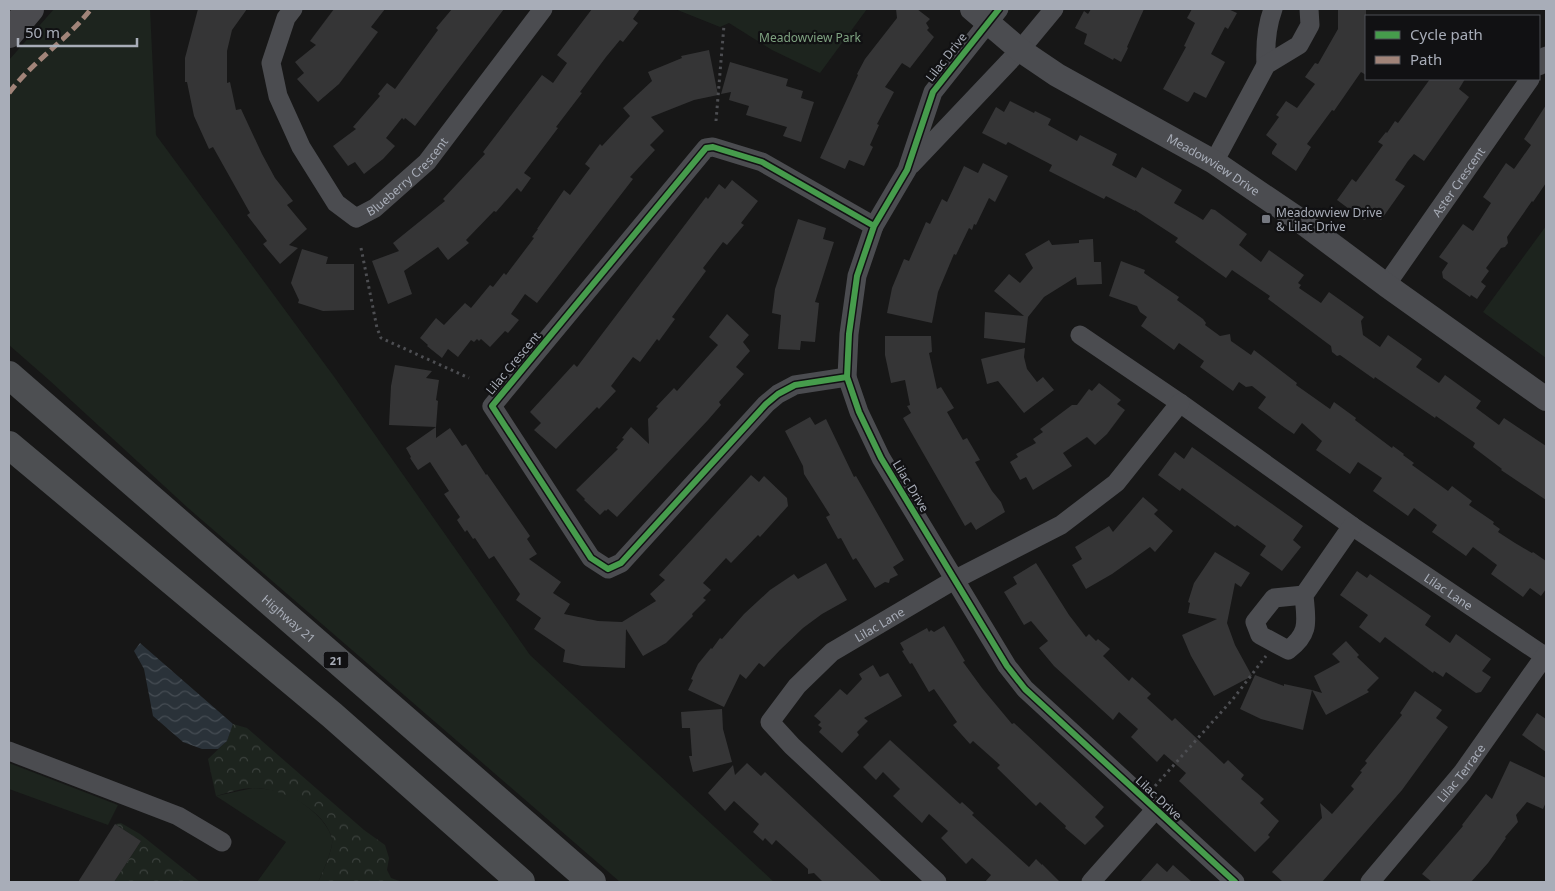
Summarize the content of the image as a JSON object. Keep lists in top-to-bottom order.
{
  "streets": {
    "main road": ["Highway 21", "21"],
    "street": [
      "Lilac Drive",
      "Meadowview Drive",
      "Blueberry Crescent",
      "Aster Crescent",
      "Lilac Crescent",
      "Lilac Lane",
      "Lilac Terrace"
    ]
  },
  "crossings": [
    ["Lilac Drive", "Meadowview Drive"],
    ["Lilac Drive", "Lilac Crescent"],
    ["Lilac Drive", "Lilac Lane"],
    ["Meadowview Drive", "Aster Crescent"],
    ["Lilac Lane", "Lilac Terrace"]
  ],
  "parks": ["Meadowview Park"],
  "places": {
    "transit": ["Meadowview Drive & Lilac Drive"]
  },
  "legend": ["Cycle path", "Path"],
  "scale_bar": "50 m"
}
